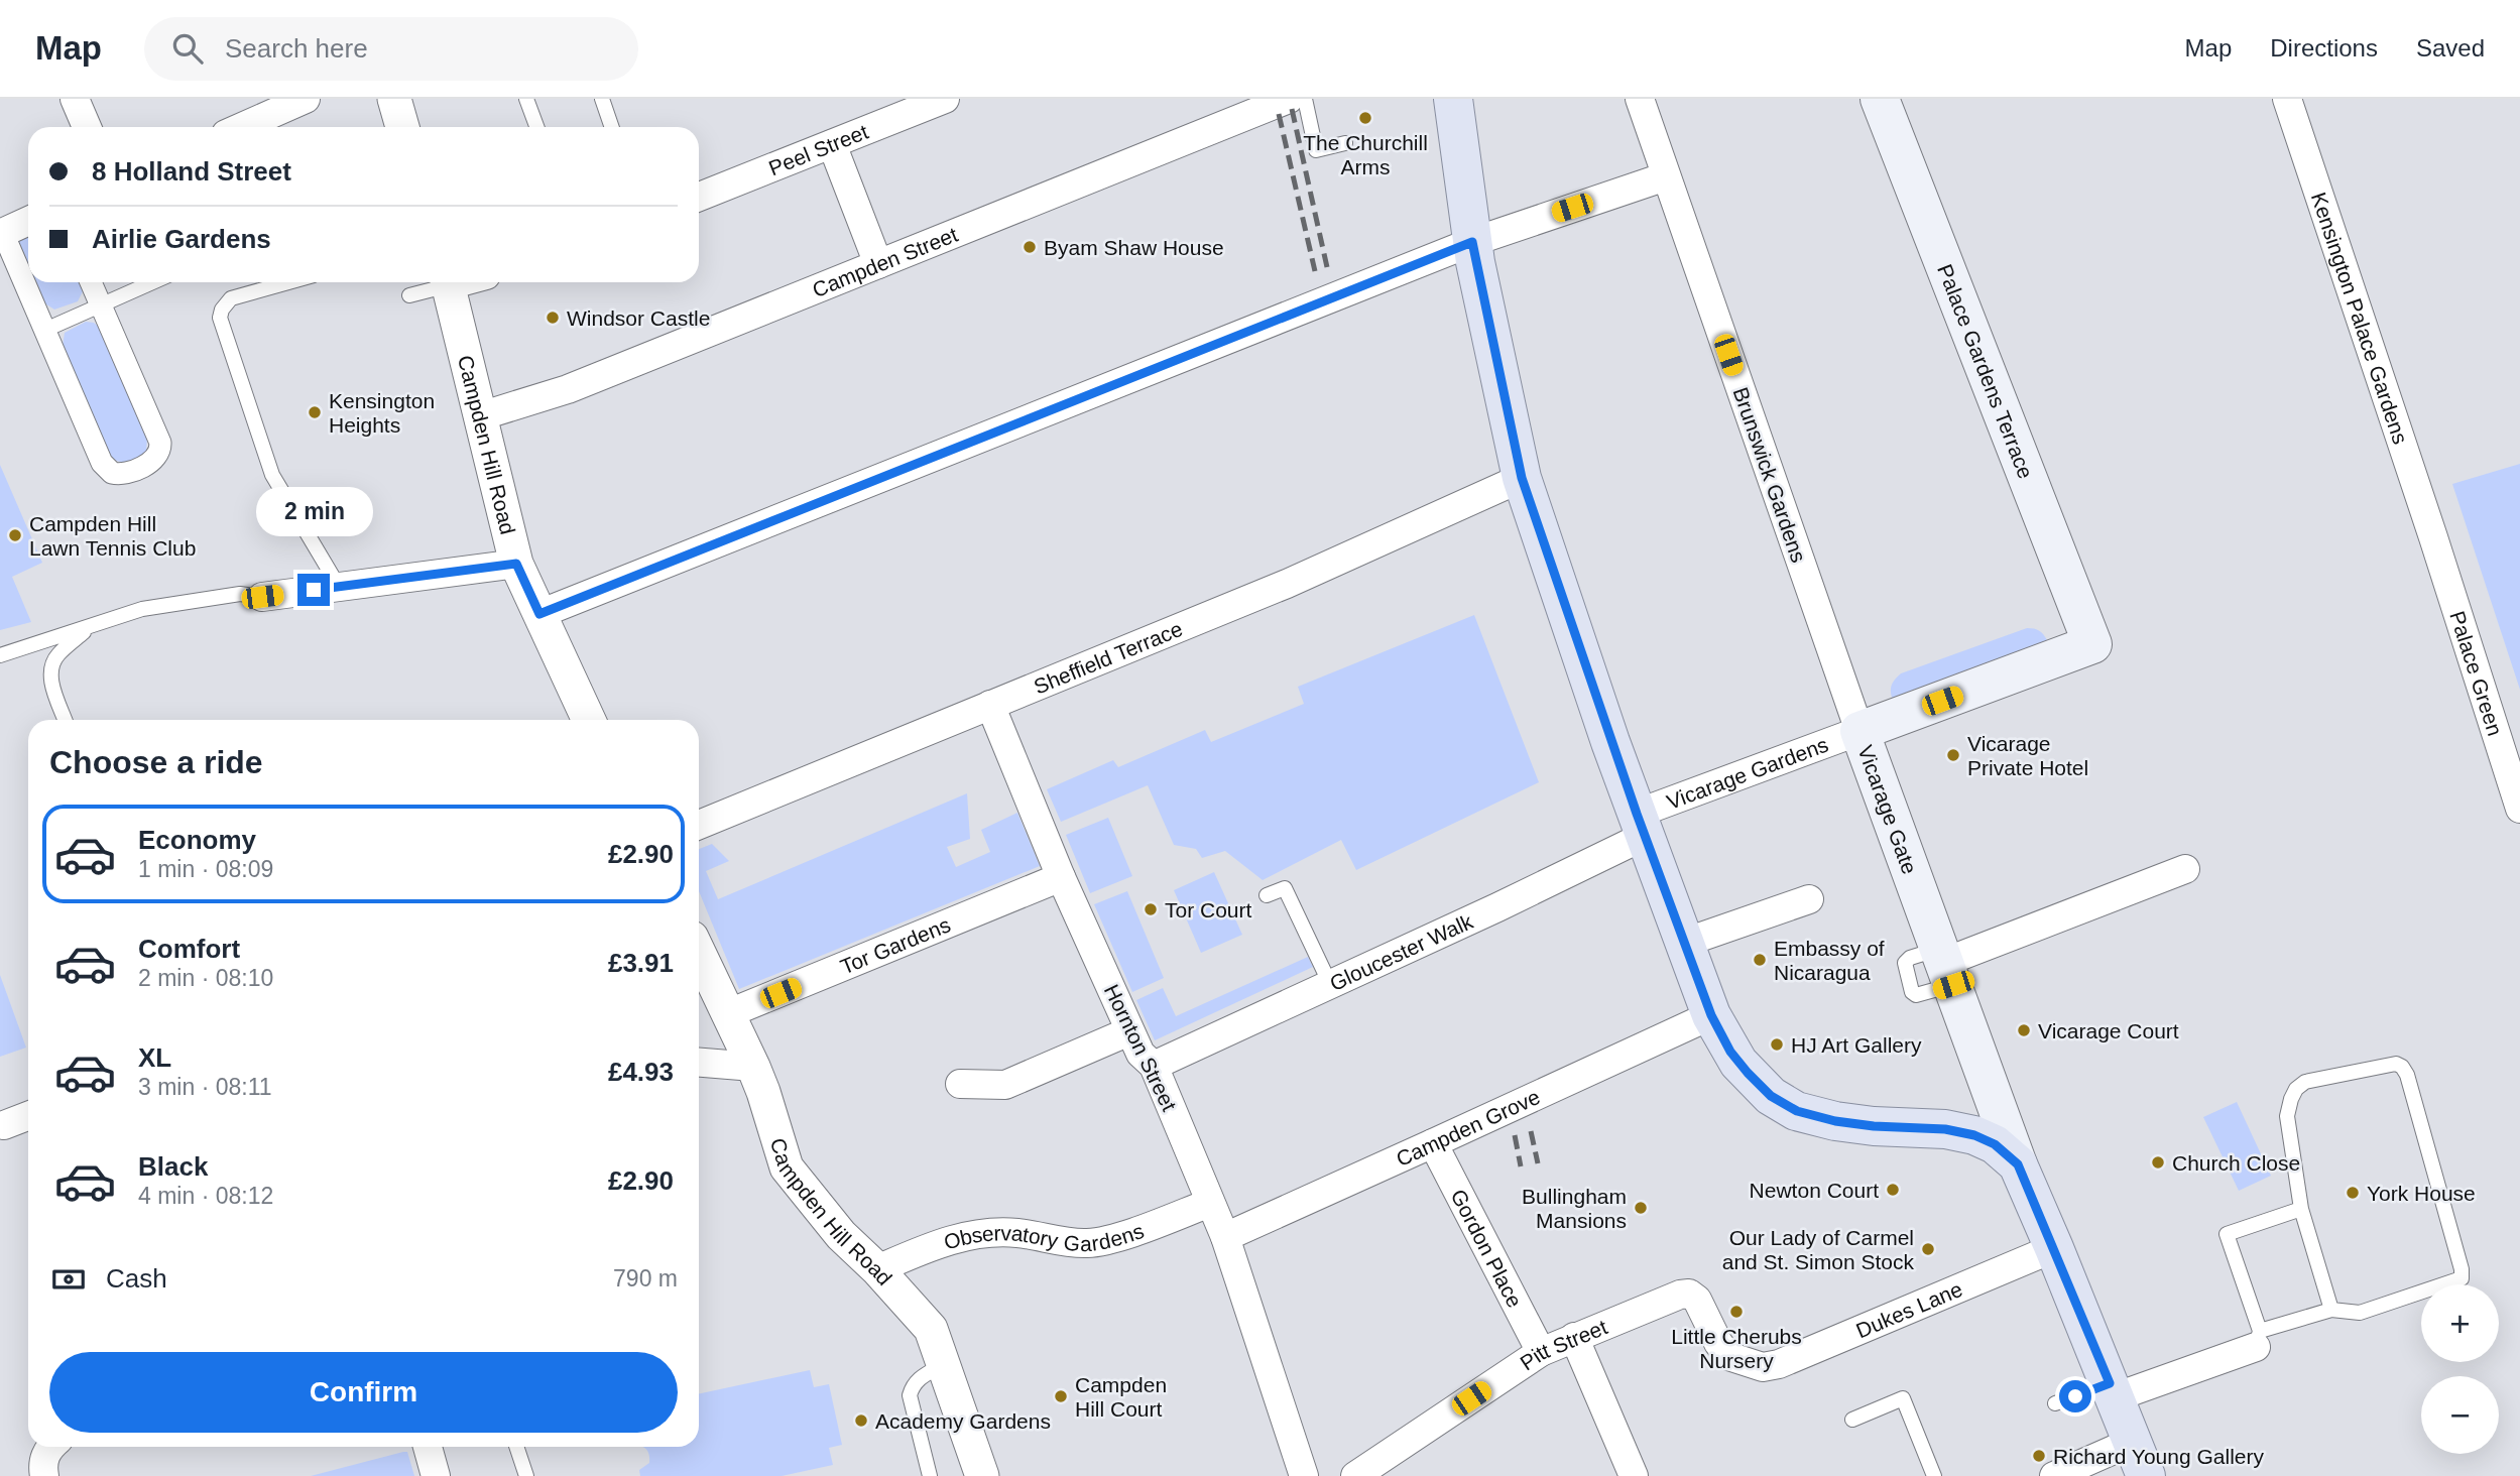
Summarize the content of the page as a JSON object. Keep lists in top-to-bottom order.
{
  "streets": {
    "main road": ["Palace Gardens Terrace", "Vicarage Gate"],
    "street": [
      "Peel Street",
      "Campden Street",
      "Kensington Palace Gardens",
      "Campden Hill Road",
      "Brunswick Gardens",
      "Sheffield Terrace",
      "Palace Green",
      "Vicarage Gardens",
      "Tor Gardens",
      "Gloucester Walk",
      "Hornton Street",
      "Campden Grove",
      "Observatory Gardens",
      "Gordon Place",
      "Dukes Lane",
      "Pitt Street"
    ]
  },
  "crossings": [
    ["Campden Street", "Campden Hill Road"],
    ["Kensington Palace Gardens", "Palace Green"],
    ["Palace Gardens Terrace", "Vicarage Gate"],
    ["Campden Hill Road", "Tor Gardens"],
    ["Campden Hill Road", "Observatory Gardens"],
    ["Brunswick Gardens", "Vicarage Gardens"],
    ["Brunswick Gardens", "Vicarage Gate"],
    ["Sheffield Terrace", "Hornton Street"],
    ["Vicarage Gardens", "Vicarage Gate"],
    ["Vicarage Gardens", "Gloucester Walk"],
    ["Tor Gardens", "Hornton Street"],
    ["Gloucester Walk", "Hornton Street"],
    ["Hornton Street", "Campden Grove"],
    ["Hornton Street", "Observatory Gardens"],
    ["Campden Grove", "Gordon Place"],
    ["Gordon Place", "Pitt Street"],
    ["Dukes Lane", "Pitt Street"]
  ],
  "places": [
    "The Churchill Arms",
    "Byam Shaw House",
    "Windsor Castle",
    "Kensington Heights",
    "Campden Hill Lawn Tennis Club",
    "Vicarage Private Hotel",
    "Tor Court",
    "Embassy of Nicaragua",
    "Vicarage Court",
    "HJ Art Gallery",
    "Church Close",
    "Newton Court",
    "York House",
    "Bullingham Mansions",
    "Our Lady of Carmel and St. Simon Stock",
    "Little Cherubs Nursery",
    "Campden Hill Court",
    "Academy Gardens",
    "Richard Young Gallery"
  ],
  "page": {
    "header": "Map",
    "search": "Search here",
    "nav": ["Map", "Directions", "Saved"],
    "banner": ["8 Holland Street", "Airlie Gardens"],
    "bubble": "2 min",
    "heading": "Choose a ride",
    "list": [
      {
        "name": "Economy",
        "note": "1 min · 08:09",
        "value": "£2.90"
      },
      {
        "name": "Comfort",
        "note": "2 min · 08:10",
        "value": "£3.91"
      },
      {
        "name": "XL",
        "note": "3 min · 08:11",
        "value": "£4.93"
      },
      {
        "name": "Black",
        "note": "4 min · 08:12",
        "value": "£2.90"
      }
    ],
    "pay": ["Cash", "790 m"],
    "map_buttons": ["+", "−"],
    "buttons": "Confirm"
  }
}
